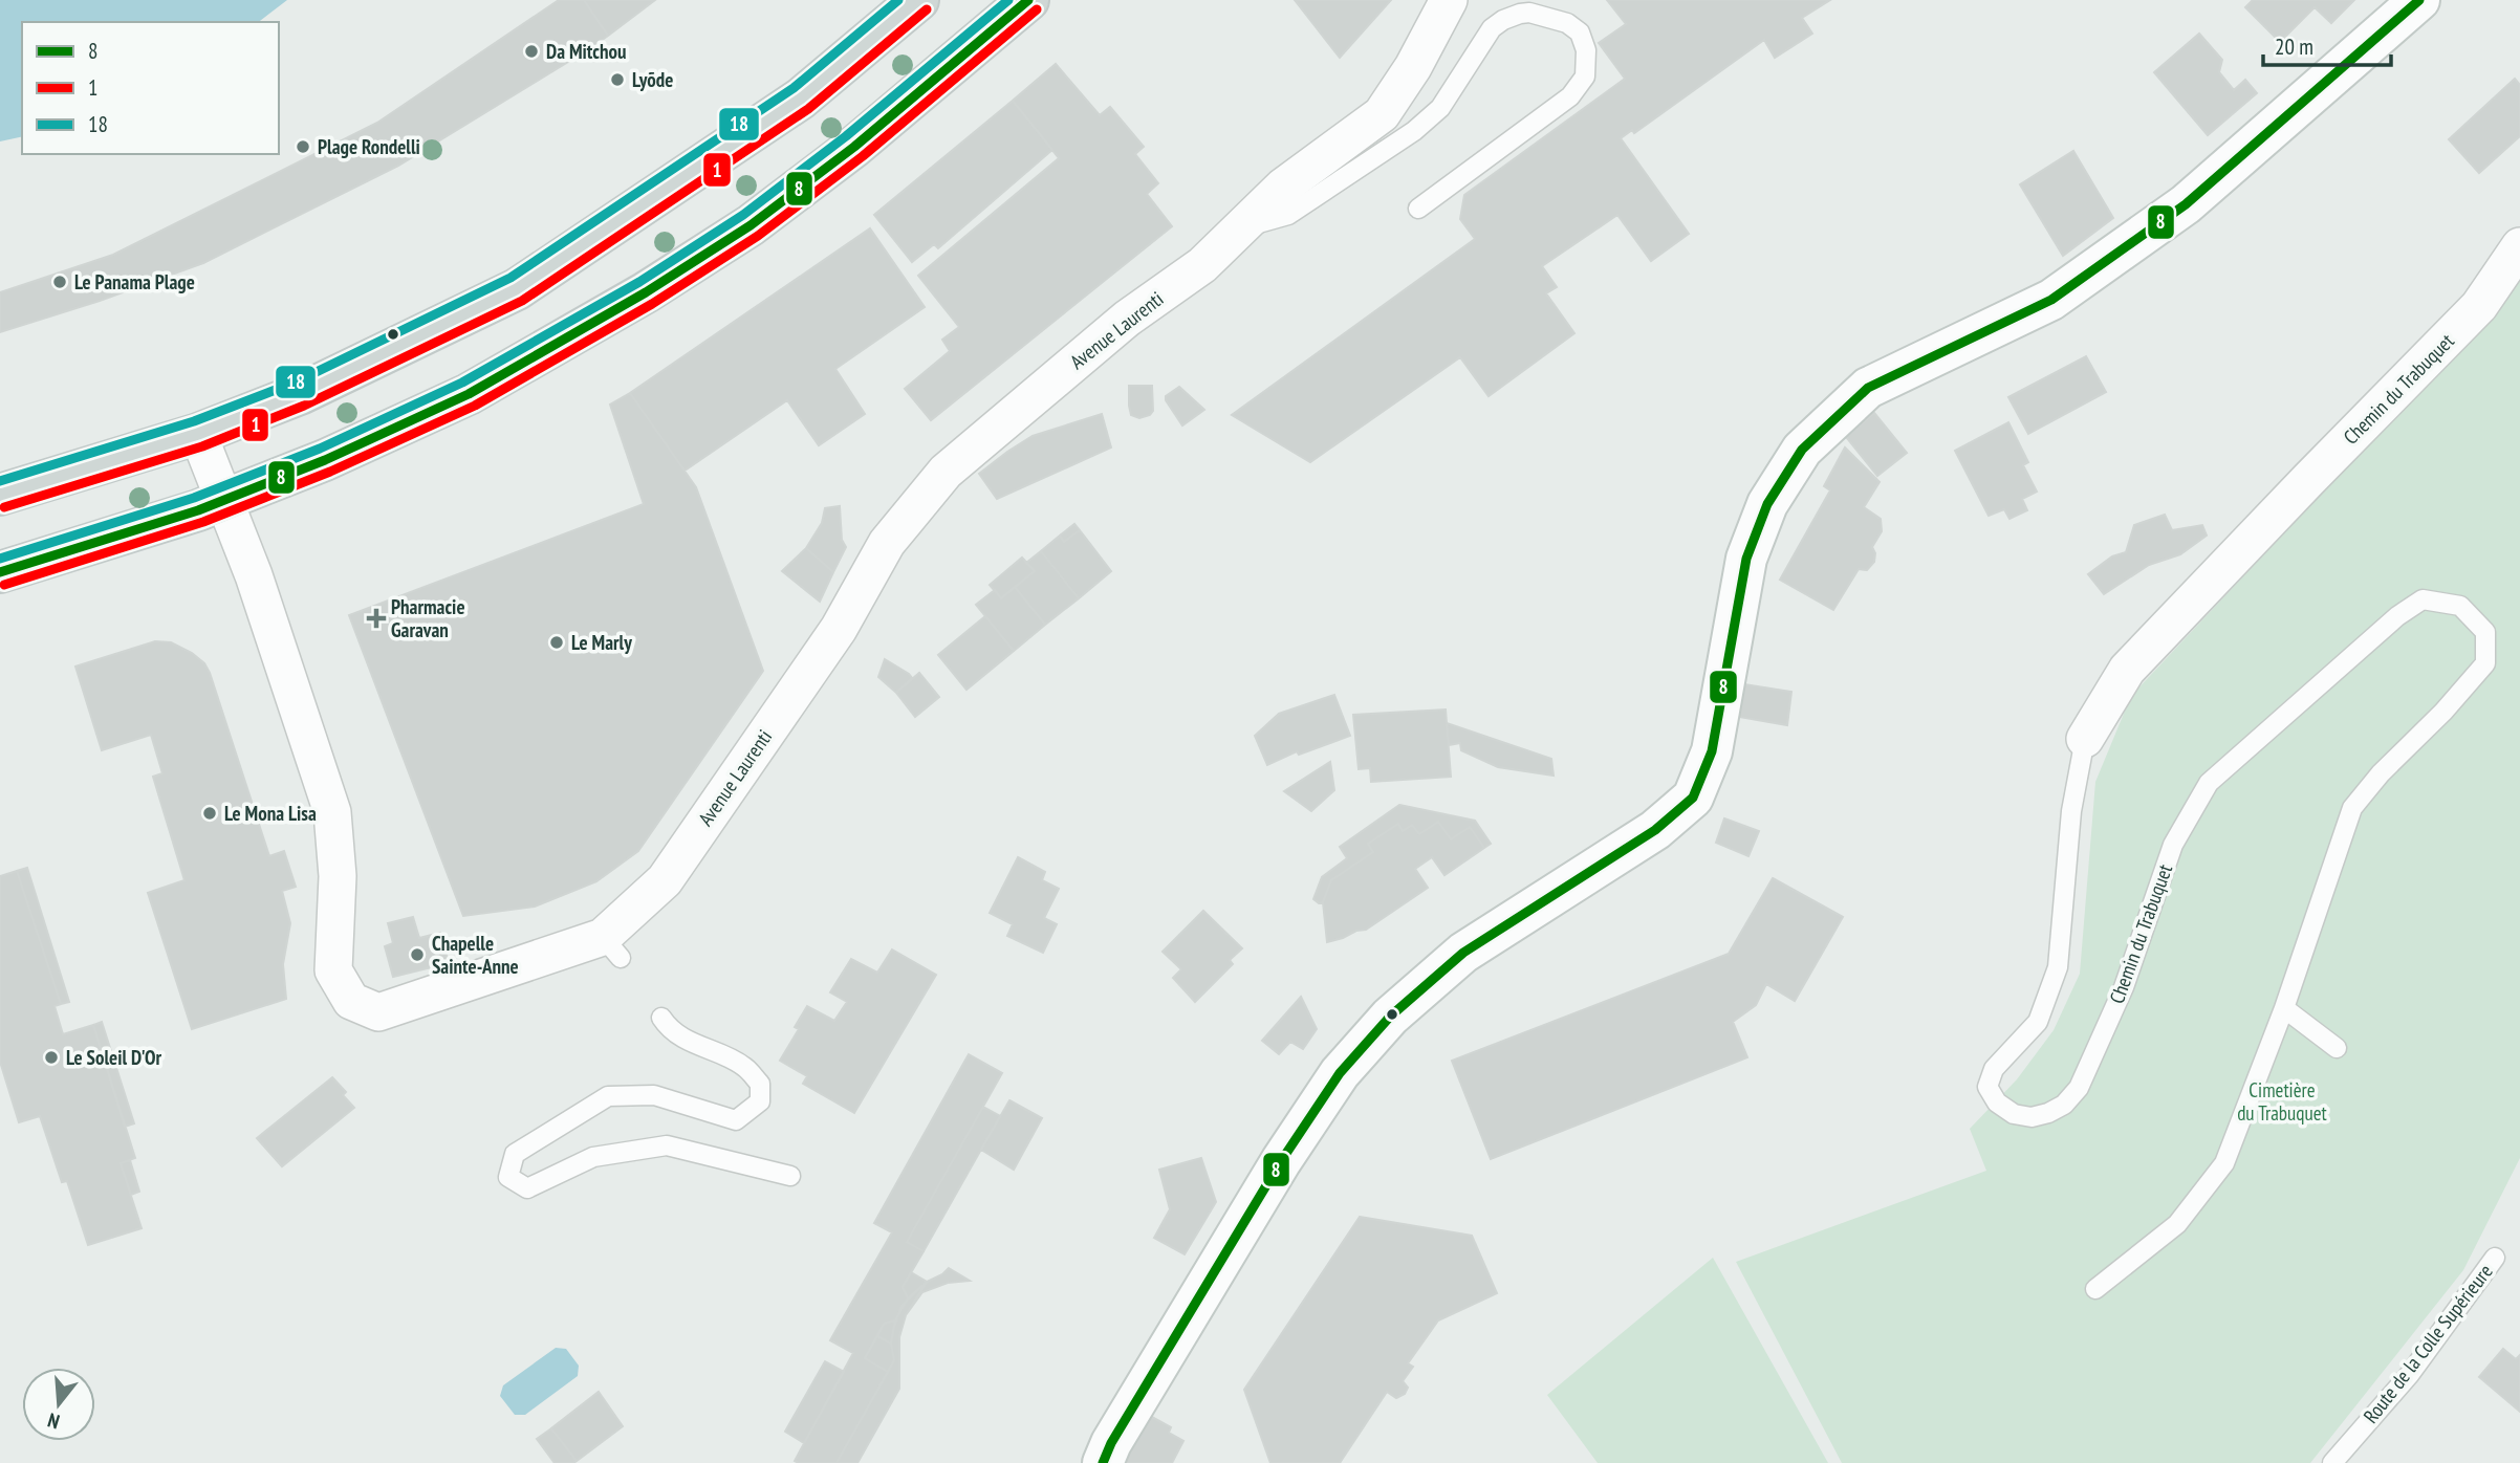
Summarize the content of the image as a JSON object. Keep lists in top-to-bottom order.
{
  "streets": {
    "street": ["Avenue Laurenti", "Chemin du Trabuquet"],
    "lane": ["Route de la Colle Supérieure"]
  },
  "parks": ["Cimetière du Trabuquet"],
  "places": {
    "other": [
      "Da Mitchou",
      "Lyõde",
      "Plage Rondelli",
      "Le Panama Plage",
      "Le Marly",
      "Le Mona Lisa",
      "Chapelle Sainte-Anne",
      "Le Soleil D'Or"
    ],
    "health": ["Pharmacie Garavan"]
  },
  "lines": ["transit line 8", "transit line 18", "transit line 1"],
  "legend": ["8", "1", "18"],
  "scale_bar": "20 m",
  "north": "bottom"
}
